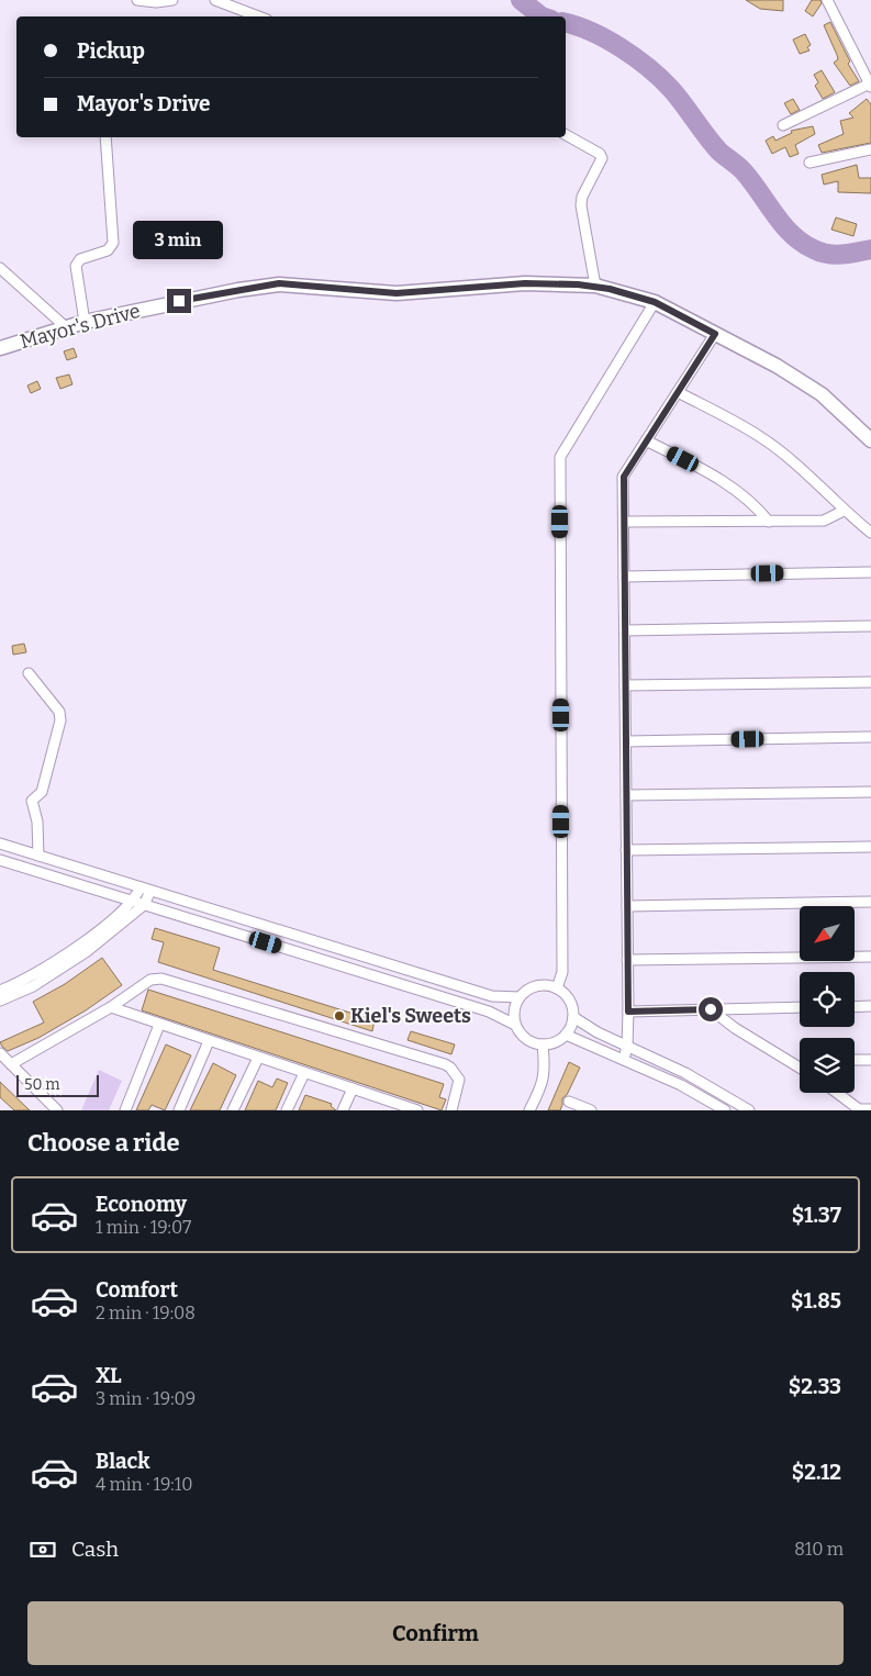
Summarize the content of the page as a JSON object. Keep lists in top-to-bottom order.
{
  "streets": {
    "street": ["Mayor's Drive"]
  },
  "places": ["Kiel's Sweets"],
  "scale_bar": "50 m",
  "north": "bottom left",
  "page": {
    "banner": ["Pickup", "Mayor's Drive"],
    "bubble": "3 min",
    "scale": "50 m",
    "heading": "Choose a ride",
    "list": [
      {
        "name": "Economy",
        "note": "1 min · 19:07",
        "value": "$1.37"
      },
      {
        "name": "Comfort",
        "note": "2 min · 19:08",
        "value": "$1.85"
      },
      {
        "name": "XL",
        "note": "3 min · 19:09",
        "value": "$2.33"
      },
      {
        "name": "Black",
        "note": "4 min · 19:10",
        "value": "$2.12"
      }
    ],
    "pay": ["Cash", "810 m"],
    "buttons": "Confirm"
  }
}
